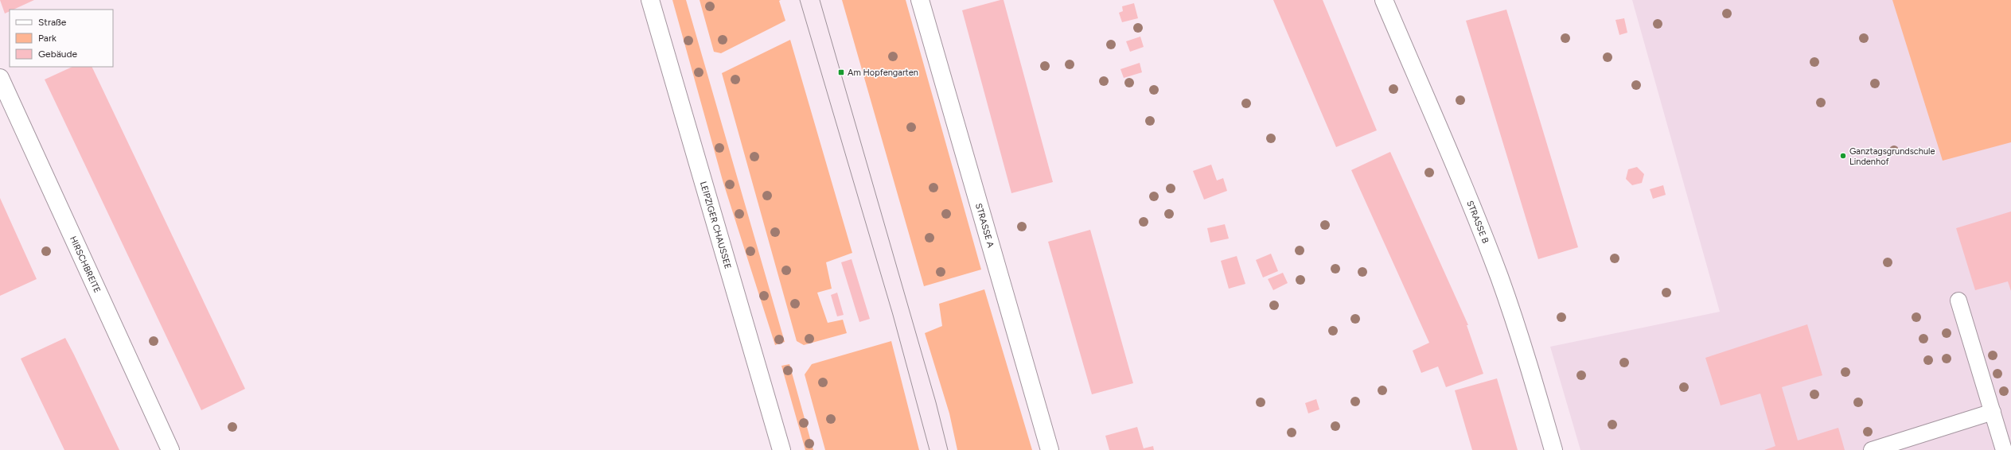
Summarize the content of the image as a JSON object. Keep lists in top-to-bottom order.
{
  "streets": {
    "street": [
      "STRASSE B",
      "LEIPZIGER CHAUSSEE",
      "STRASSE A",
      "HIRSCHBREITE"
    ]
  },
  "places": {
    "transit": ["Am Hopfengarten"],
    "other": ["Ganztagsgrundschule Lindenhof"]
  },
  "legend": ["Straße", "Park", "Gebäude"]
}
